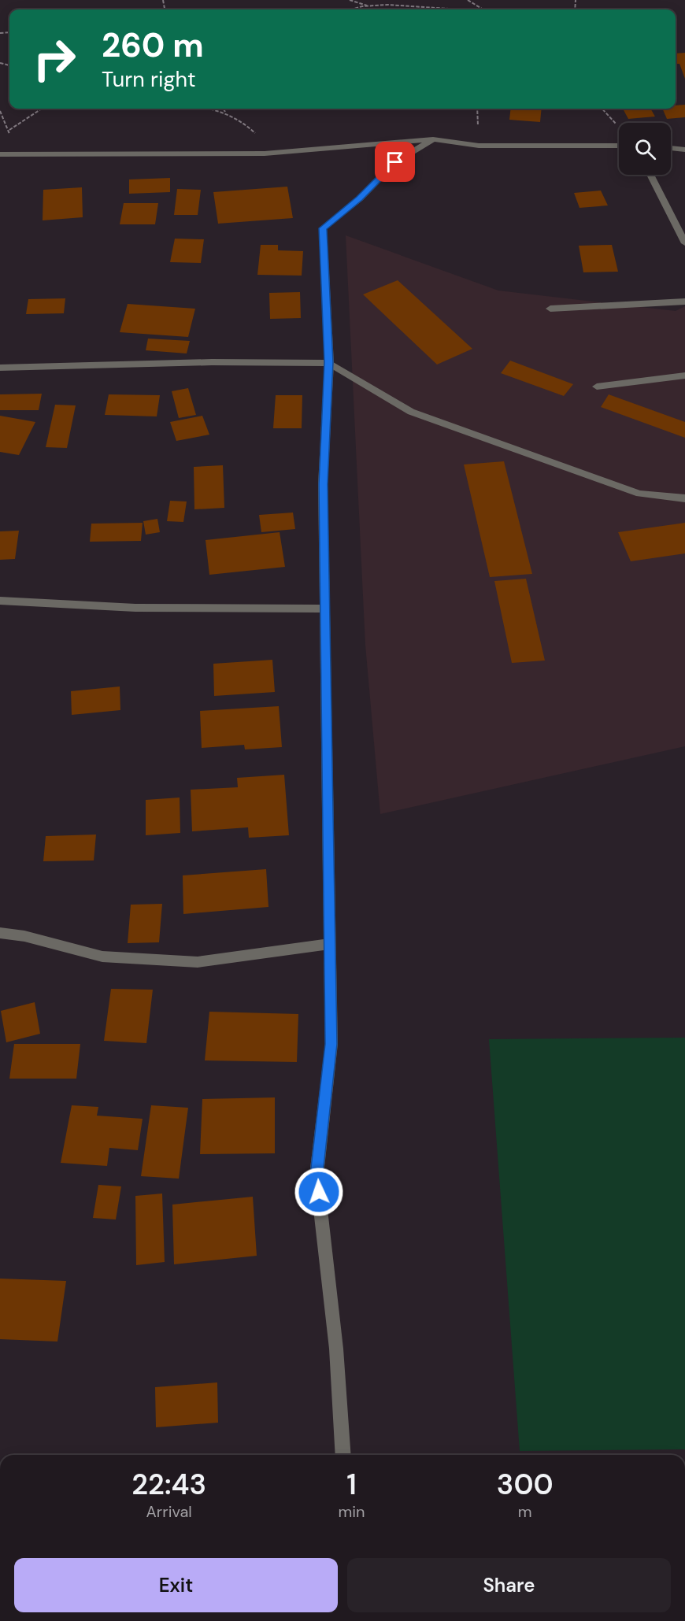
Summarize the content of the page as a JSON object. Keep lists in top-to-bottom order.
{
  "page": {
    "turn": ["260 m", "Turn right"],
    "eta": [
      "22:43",
      "Arrival",
      "1",
      "min",
      "300",
      "m"
    ],
    "buttons": ["Exit", "Share"]
  }
}
